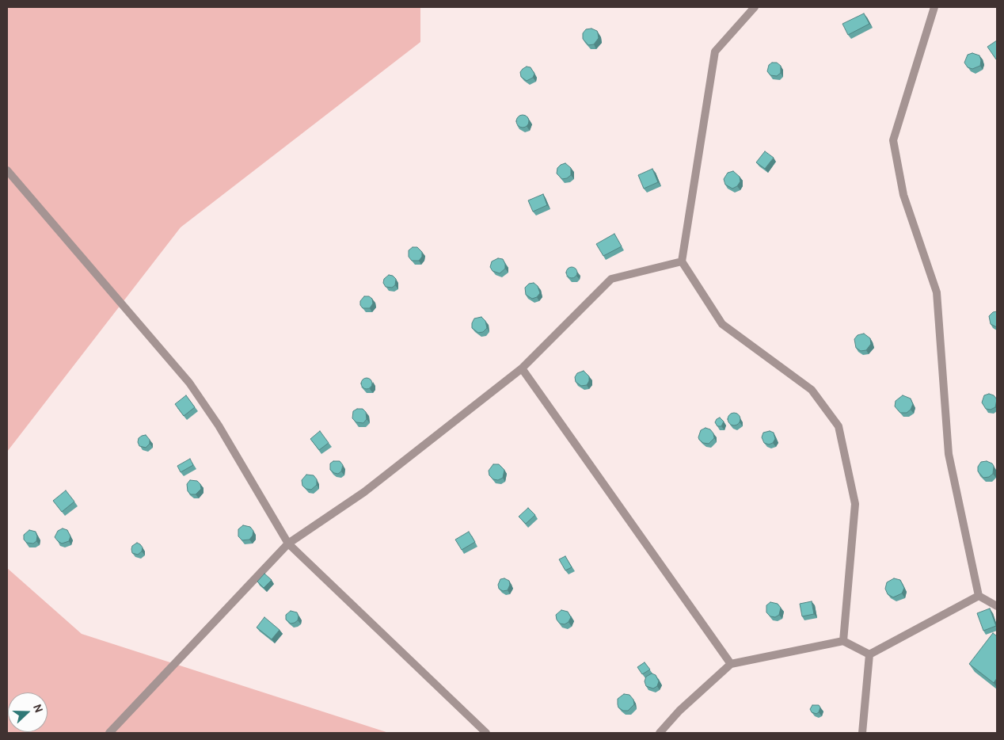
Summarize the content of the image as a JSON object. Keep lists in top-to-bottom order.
{
  "north": "right"
}
